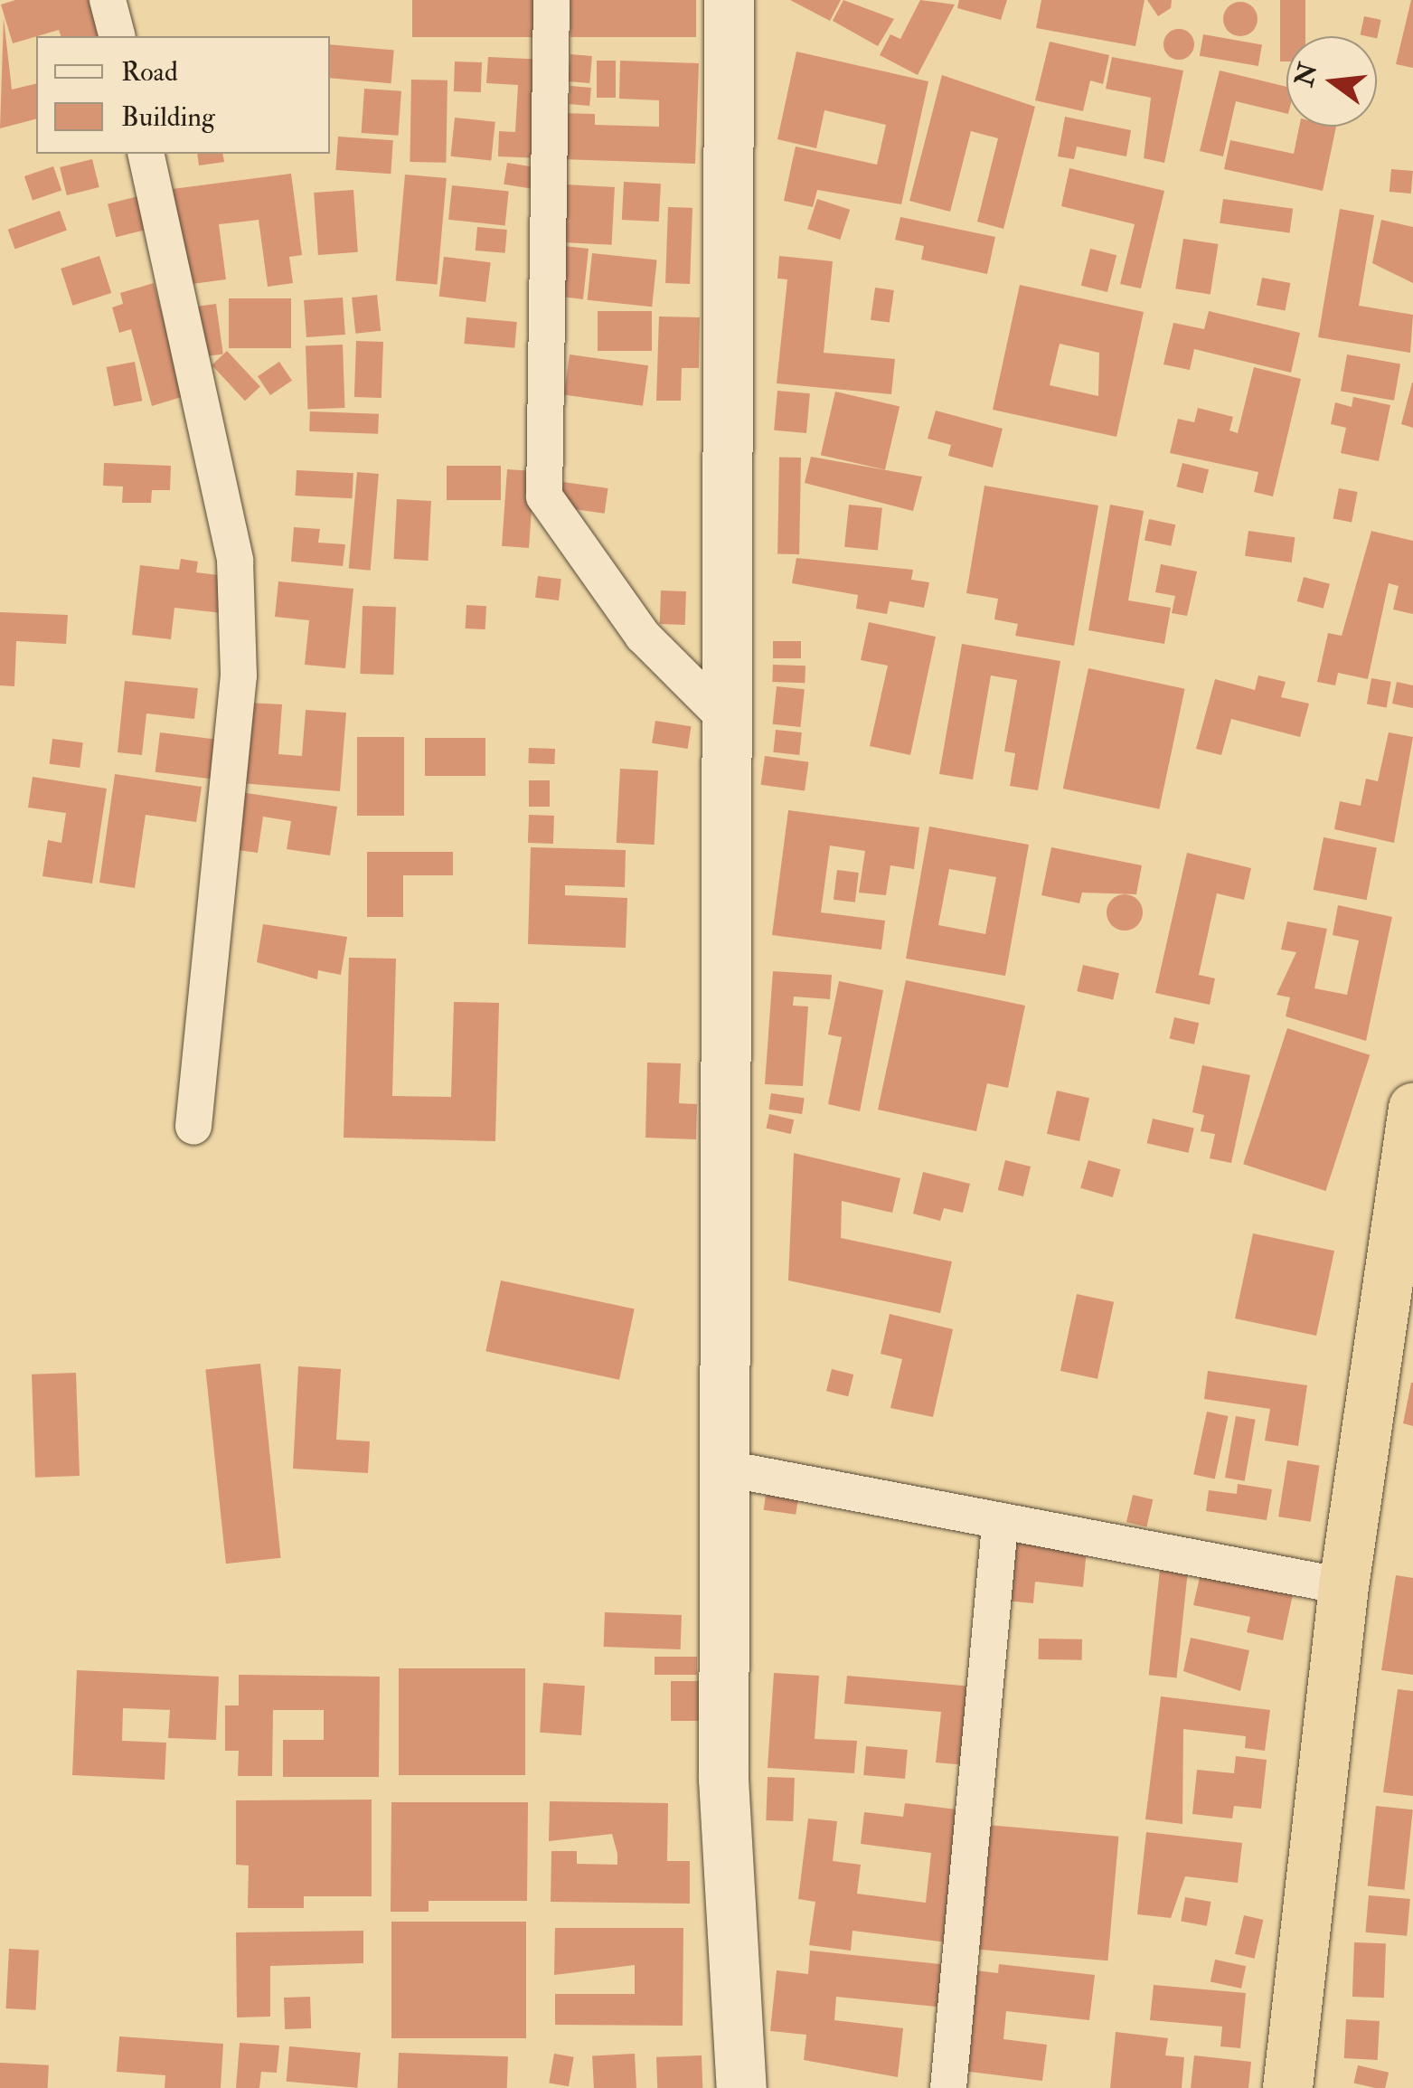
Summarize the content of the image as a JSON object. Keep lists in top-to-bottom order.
{
  "legend": ["Road", "Building"],
  "north": "left"
}
